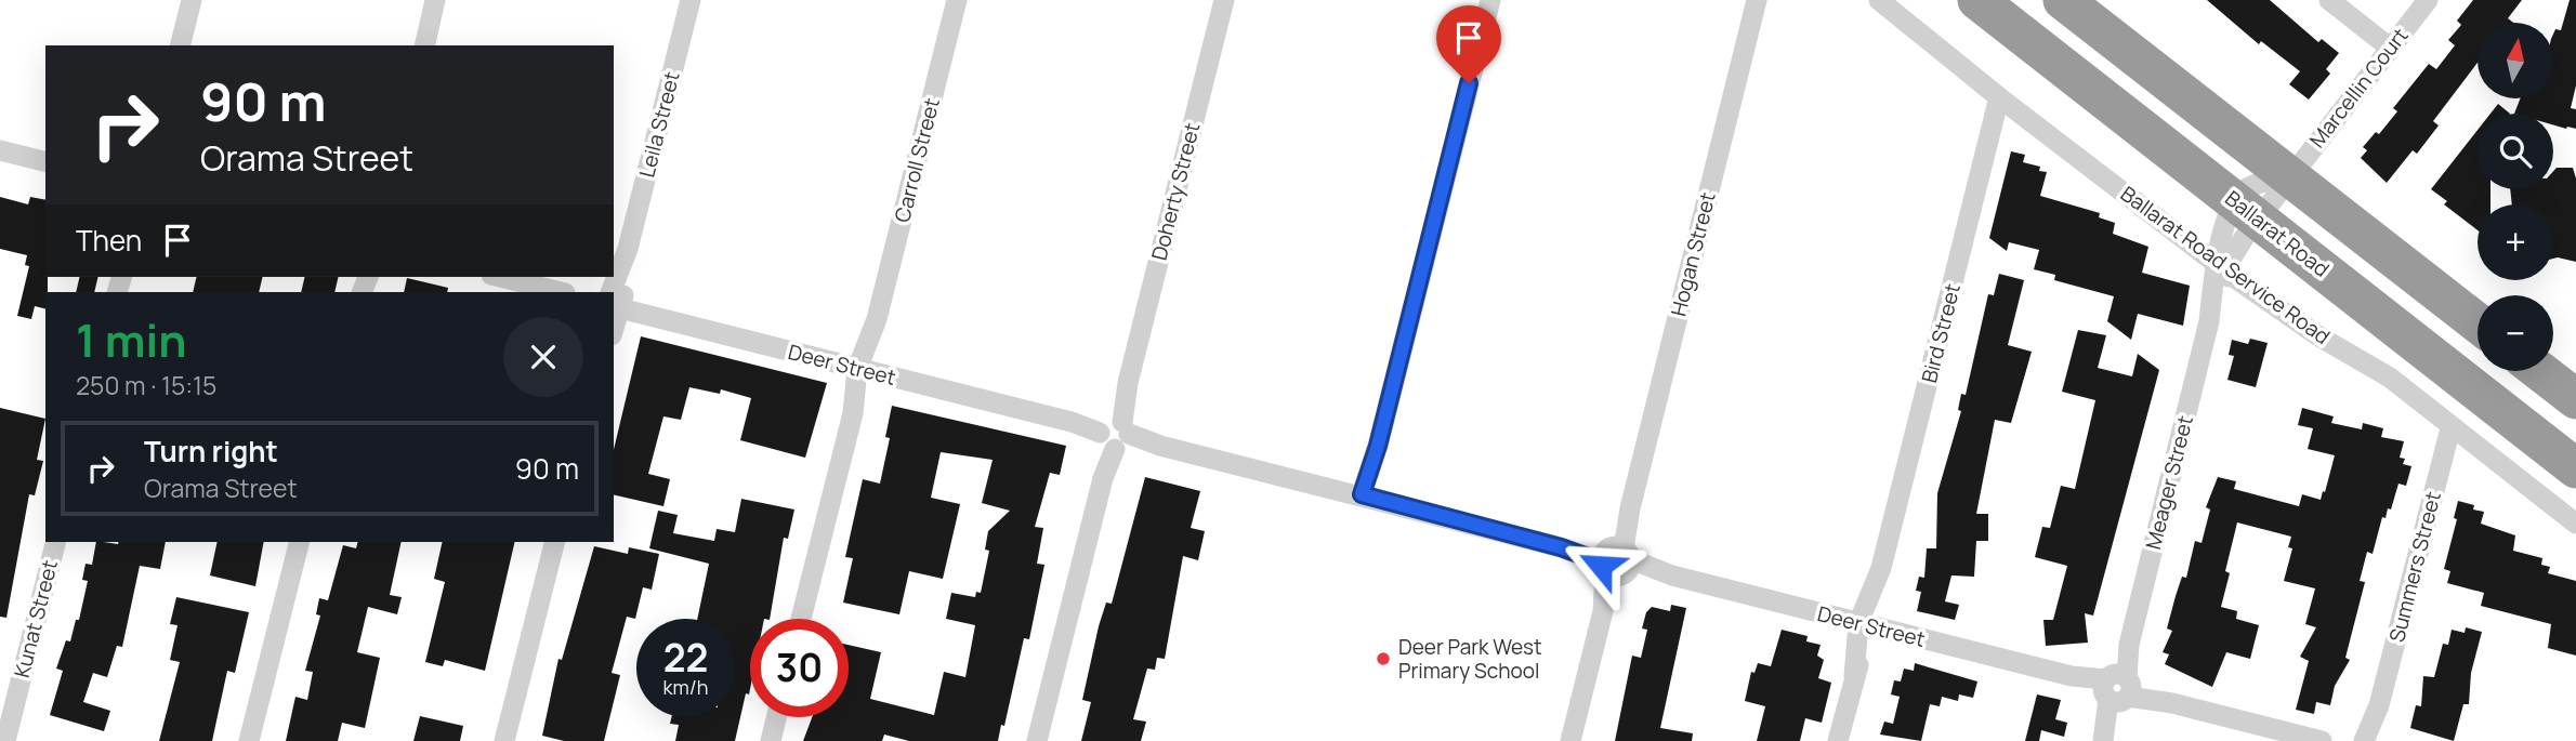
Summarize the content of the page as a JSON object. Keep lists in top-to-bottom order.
{
  "streets": {
    "highway": ["Ballarat Road"],
    "street": [
      "Marcellin Court",
      "Leila Street",
      "Carroll Street",
      "Doherty Street",
      "Hogan Street",
      "Ballarat Road Service Road",
      "Bird Street",
      "Deer Street",
      "Meager Street",
      "Summers Street",
      "Kunat Street"
    ]
  },
  "crossings": [
    ["Marcellin Court", "Meager Street"],
    ["Leila Street", "Deer Street"],
    ["Carroll Street", "Deer Street"],
    ["Doherty Street", "Deer Street"],
    ["Ballarat Road", "Meager Street"],
    ["Hogan Street", "Deer Street"],
    ["Ballarat Road Service Road", "Bird Street"],
    ["Ballarat Road Service Road", "Meager Street"],
    ["Ballarat Road Service Road", "Summers Street"],
    ["Bird Street", "Deer Street"],
    ["Deer Street", "Meager Street"]
  ],
  "places": ["Deer Park West Primary School"],
  "north": "top",
  "page": {
    "map_buttons": ["+", "−"],
    "turn": ["90 m", "Orama Street"],
    "then": "Then",
    "heading": ["1 min", "250 m · 15:15"],
    "list": [
      {
        "name": "Turn right",
        "note": "Orama Street",
        "value": "90 m"
      }
    ],
    "speed": "22 km/h",
    "limit": "30"
  }
}
